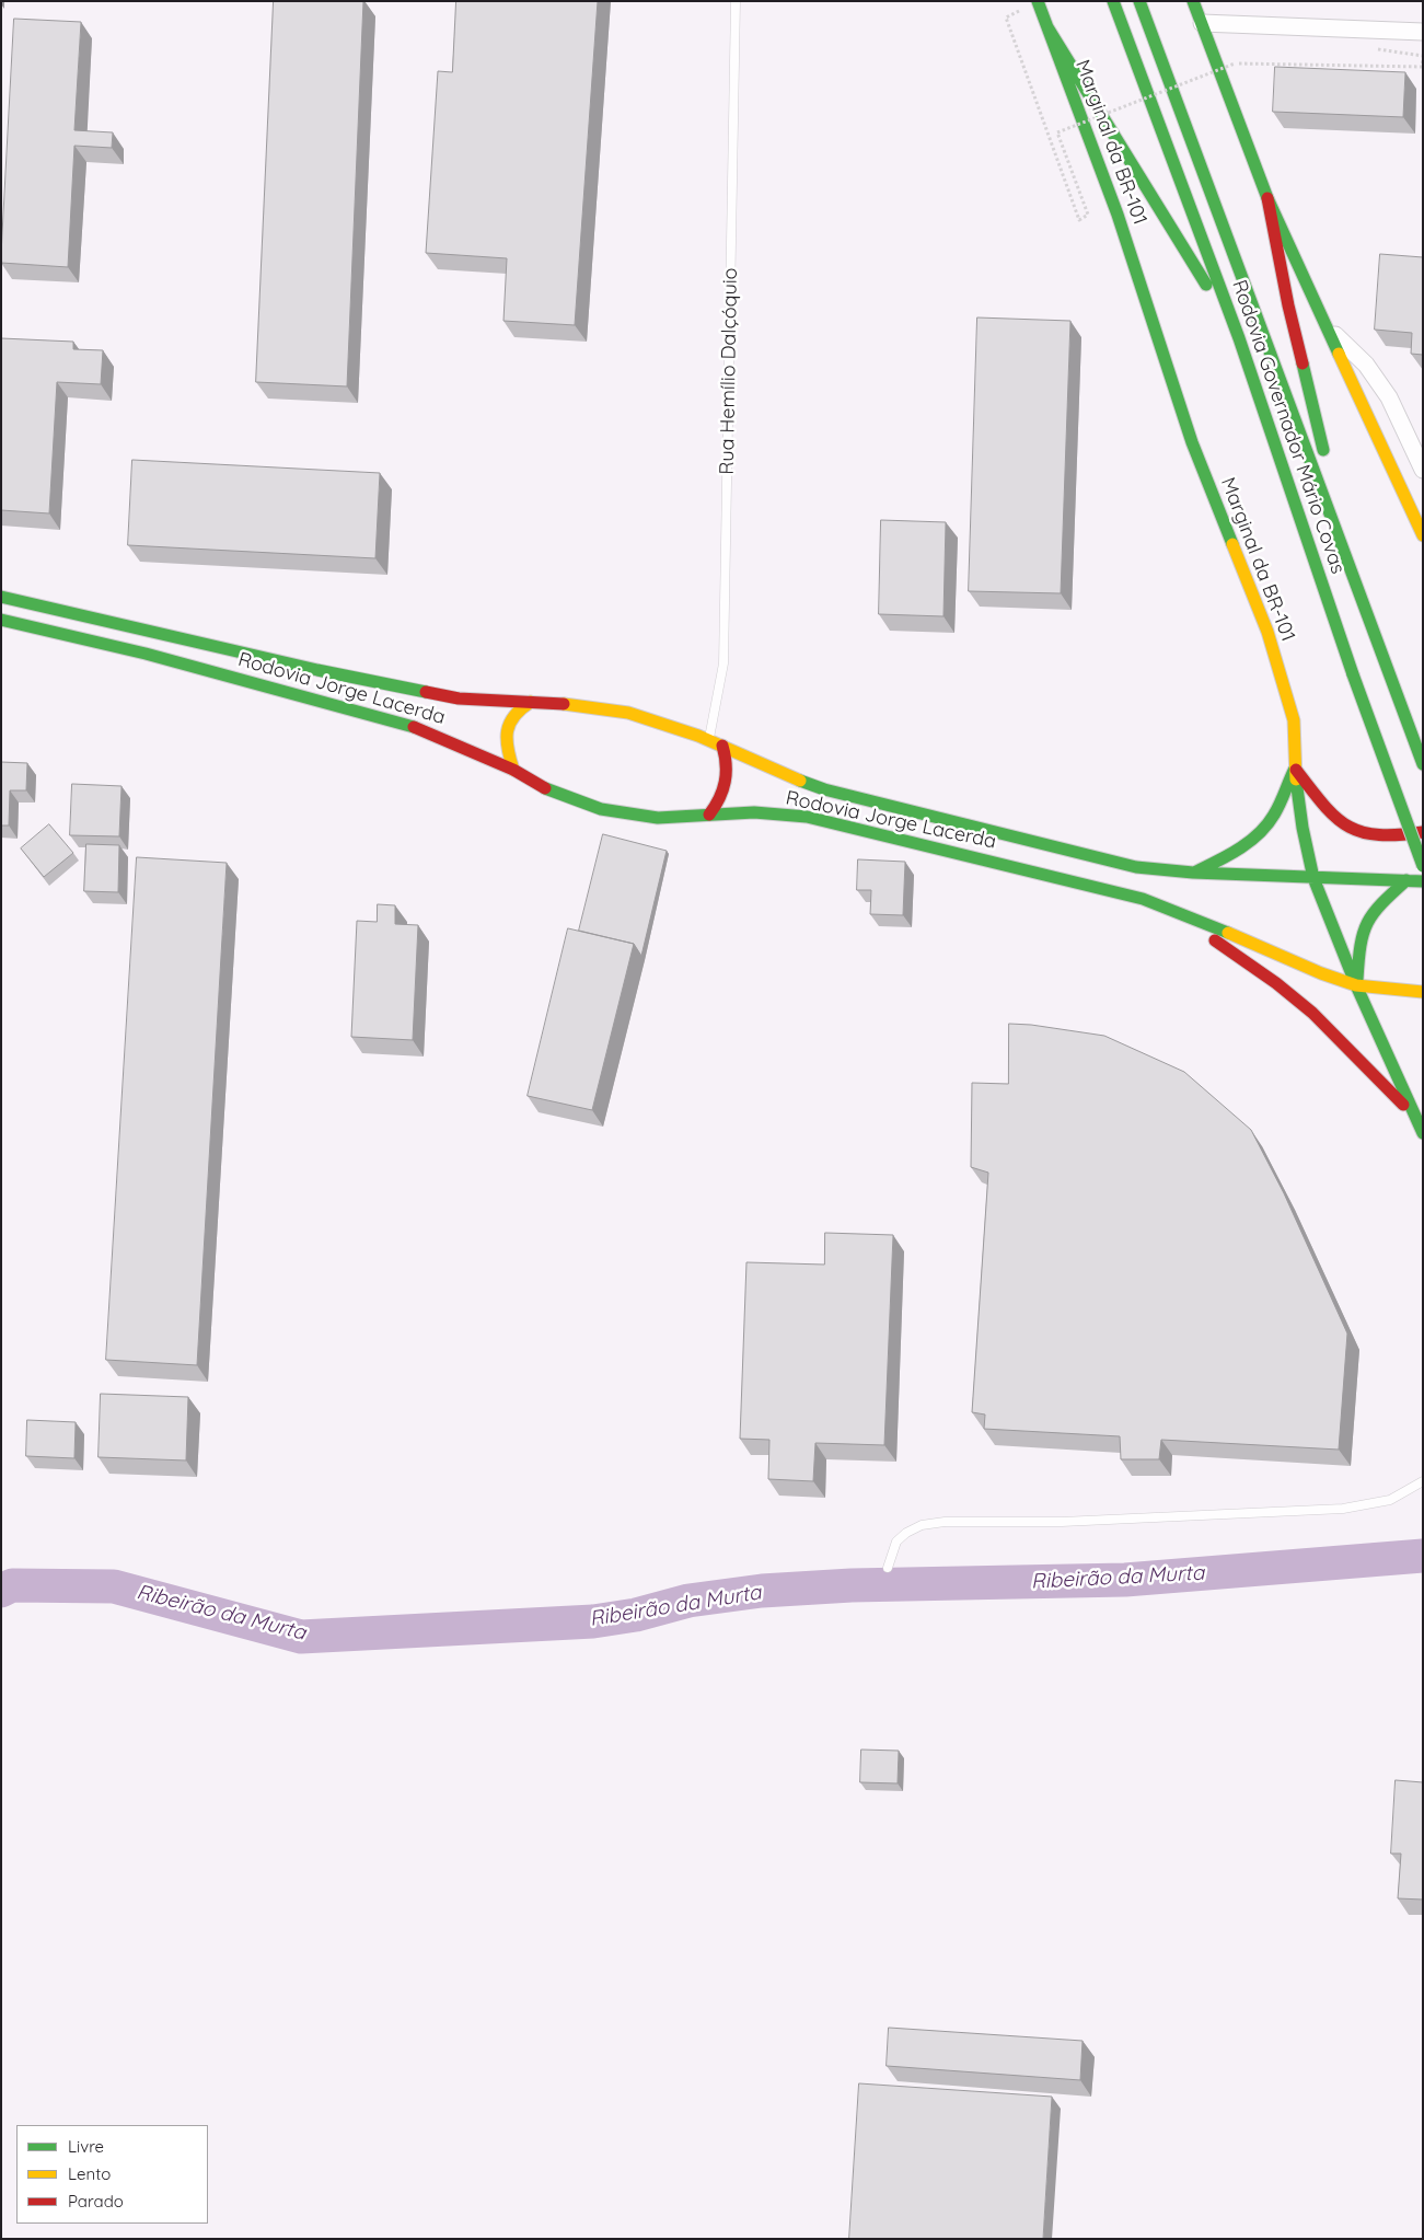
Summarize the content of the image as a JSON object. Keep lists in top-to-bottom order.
{
  "streets": {
    "main road": ["Marginal da BR-101", "Rodovia Governador Mário Covas", "Rodovia Jorge Lacerda"],
    "lane": ["Rua Hemílio Dalçóquio"]
  },
  "crossings": [
    ["Marginal da BR-101", "Rodovia Jorge Lacerda"],
    ["Rua Hemílio Dalçóquio", "Rodovia Jorge Lacerda"]
  ],
  "water": ["Ribeirão da Murta"],
  "legend": ["Livre", "Lento", "Parado"]
}
